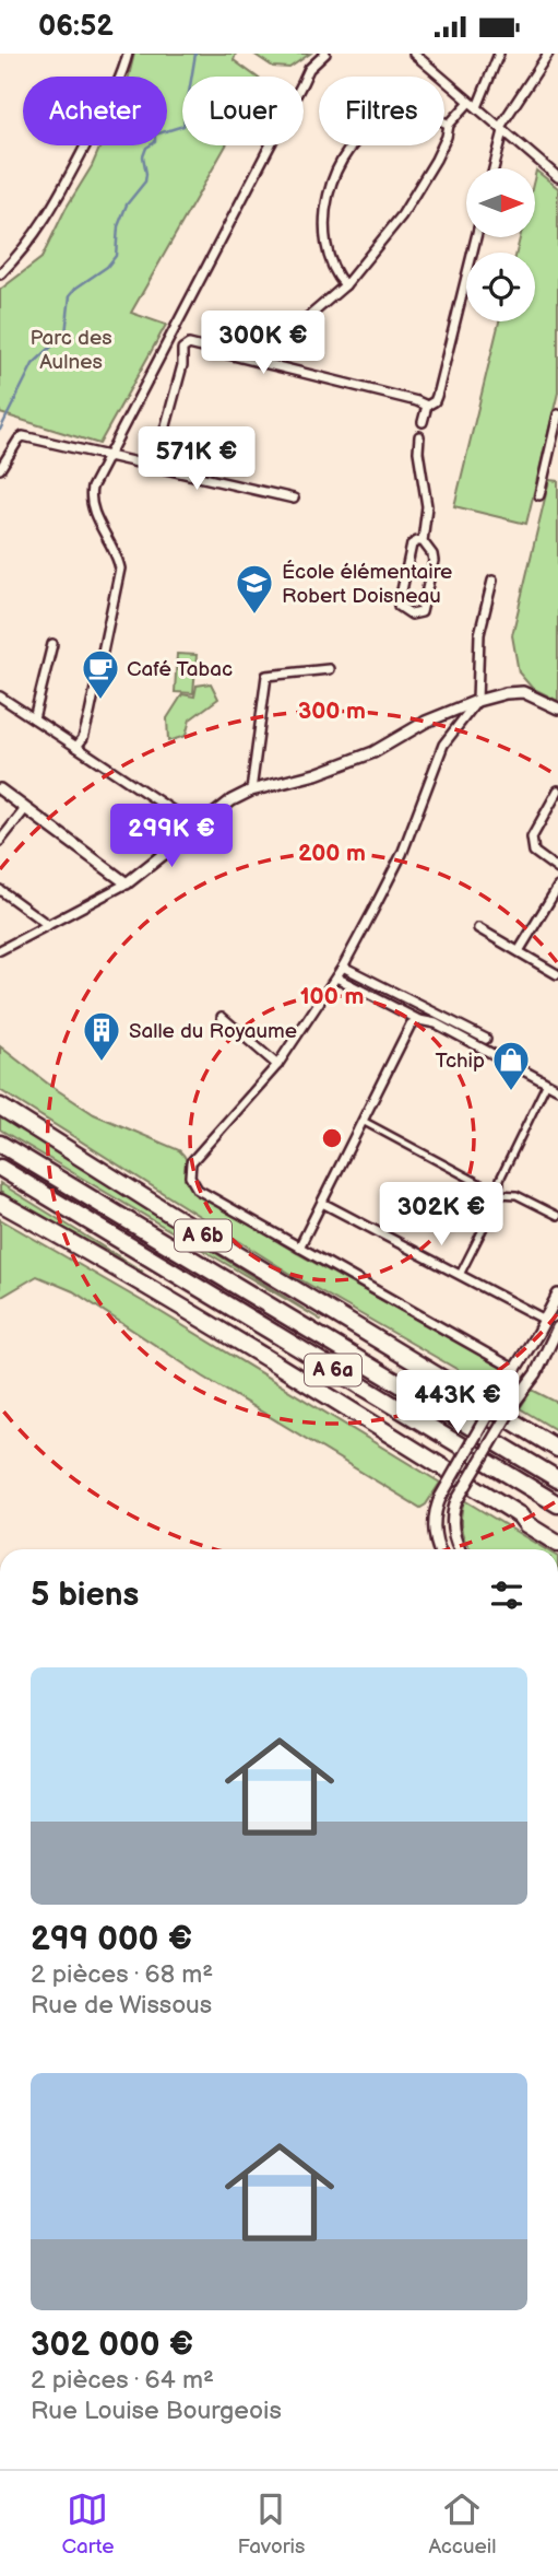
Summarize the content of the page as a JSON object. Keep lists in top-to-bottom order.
{
  "streets": {
    "highway": ["A 6b", "A 6a"]
  },
  "parks": ["Parc des Aulnes"],
  "places": {
    "school or university": ["École élémentaire Robert Doisneau"],
    "cafe": ["Café Tabac"],
    "building": ["Salle du Royaume"],
    "shop": ["Tchip"]
  },
  "north": "right",
  "page": {
    "status": "06:52",
    "chip": ["Acheter", "Louer", "Filtres"],
    "price": [
      "300K €",
      "571K €",
      "299K €",
      "302K €",
      "443K €"
    ],
    "heading": "5 biens",
    "list": [
      {
        "name": "299 000 €",
        "note": "2 pièces · 68 m² · Rue de Wissous"
      },
      {
        "name": "302 000 €",
        "note": "2 pièces · 64 m² · Rue Louise Bourgeois"
      }
    ],
    "tabs": ["Carte", "Favoris", "Accueil"]
  },
  "rings": ["300 m", "200 m", "100 m"]
}
